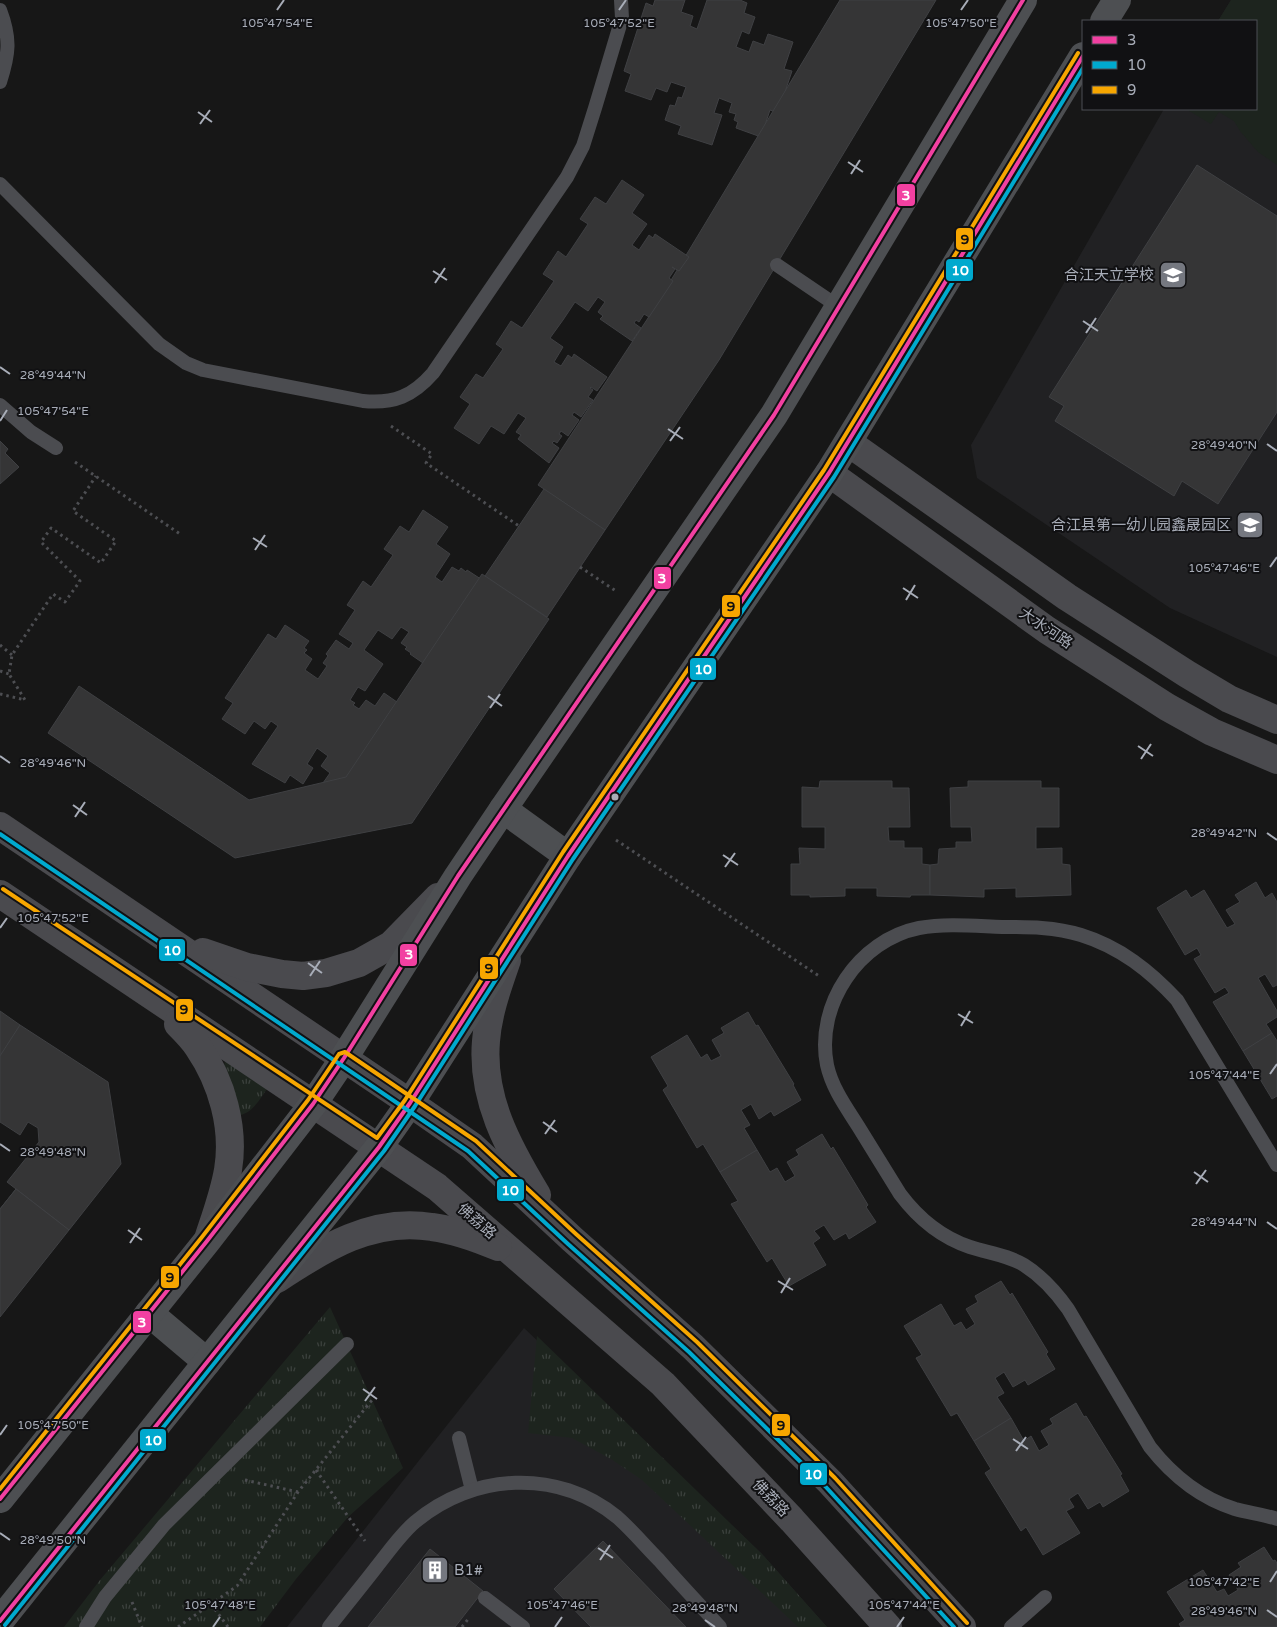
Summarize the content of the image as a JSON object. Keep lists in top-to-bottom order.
{
  "streets": {
    "main road": ["大水河路", "佛荔路"]
  },
  "places": {
    "school or university": ["合江天立学校", "合江县第一幼儿园鑫晟园区"],
    "building": ["B1#"]
  },
  "lines": ["transit line 3", "transit line 9", "transit line 10"],
  "legend": ["3", "10", "9"],
  "coordinates": [
    "105°47'54\"E",
    "105°47'52\"E",
    "105°47'50\"E",
    "28°49'44\"N",
    "28°49'40\"N",
    "105°47'46\"E",
    "28°49'46\"N",
    "28°49'42\"N",
    "105°47'44\"E",
    "28°49'48\"N",
    "28°49'50\"N",
    "105°47'42\"E",
    "105°47'48\"E"
  ]
}
